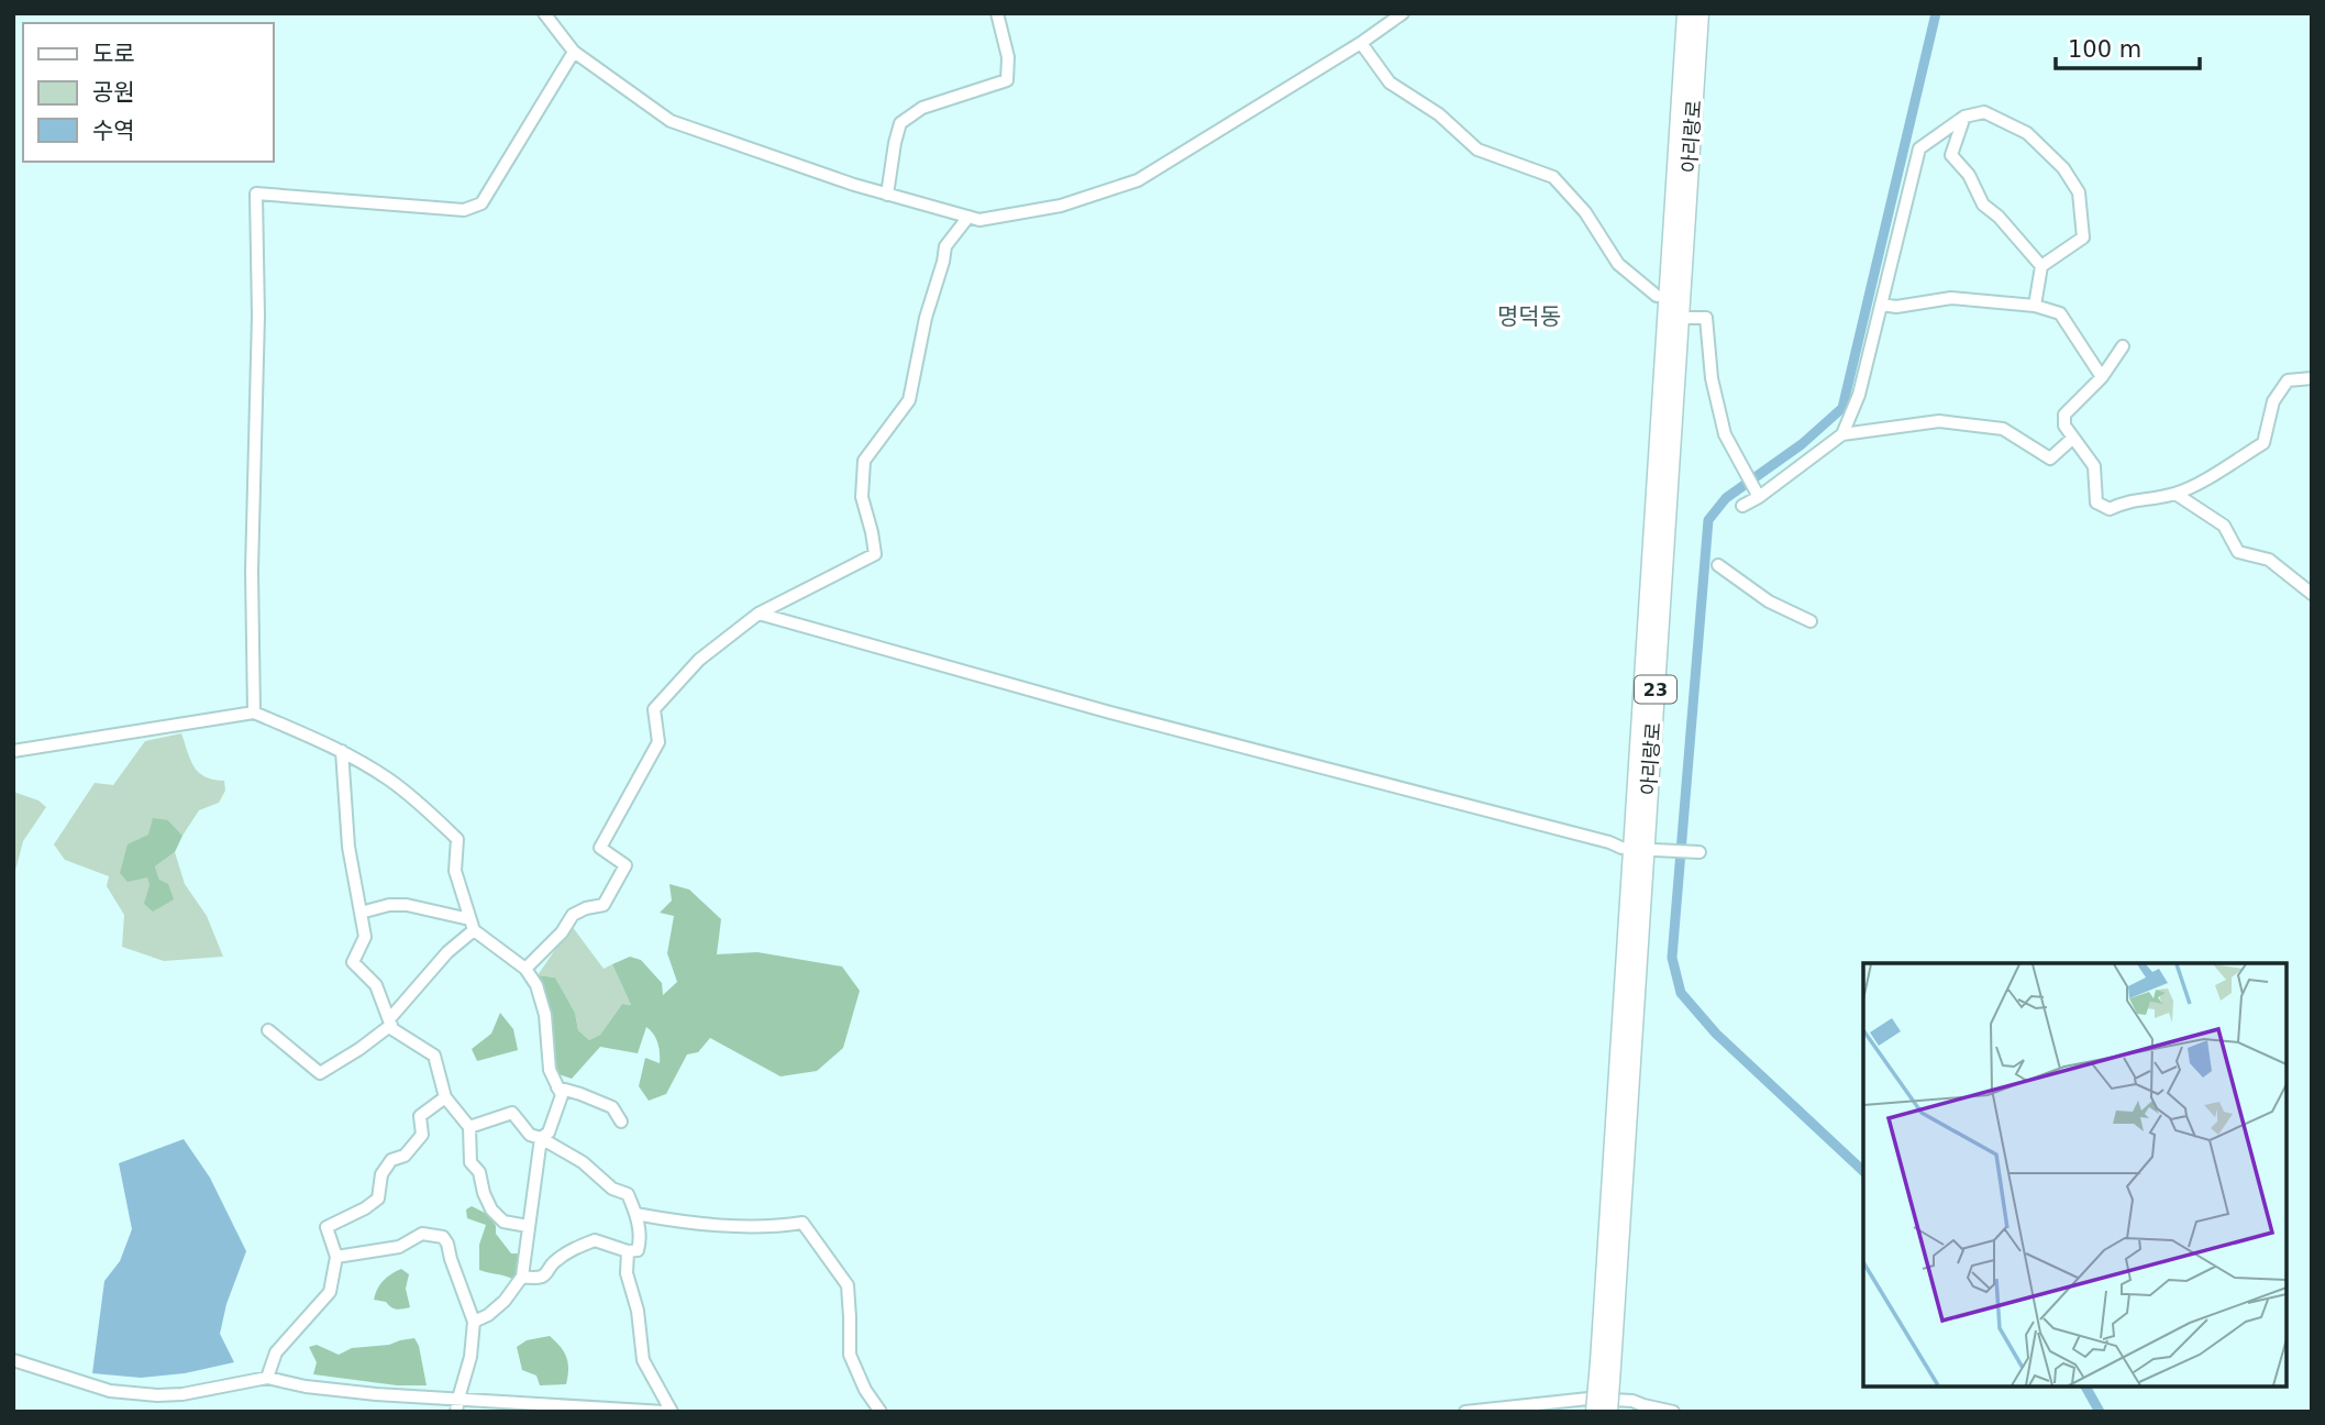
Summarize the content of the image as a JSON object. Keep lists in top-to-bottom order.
{
  "streets": {
    "highway": ["아리랑로", "23"]
  },
  "districts": ["명덕동"],
  "legend": ["도로", "공원", "수역"],
  "scale_bar": "100 m"
}
